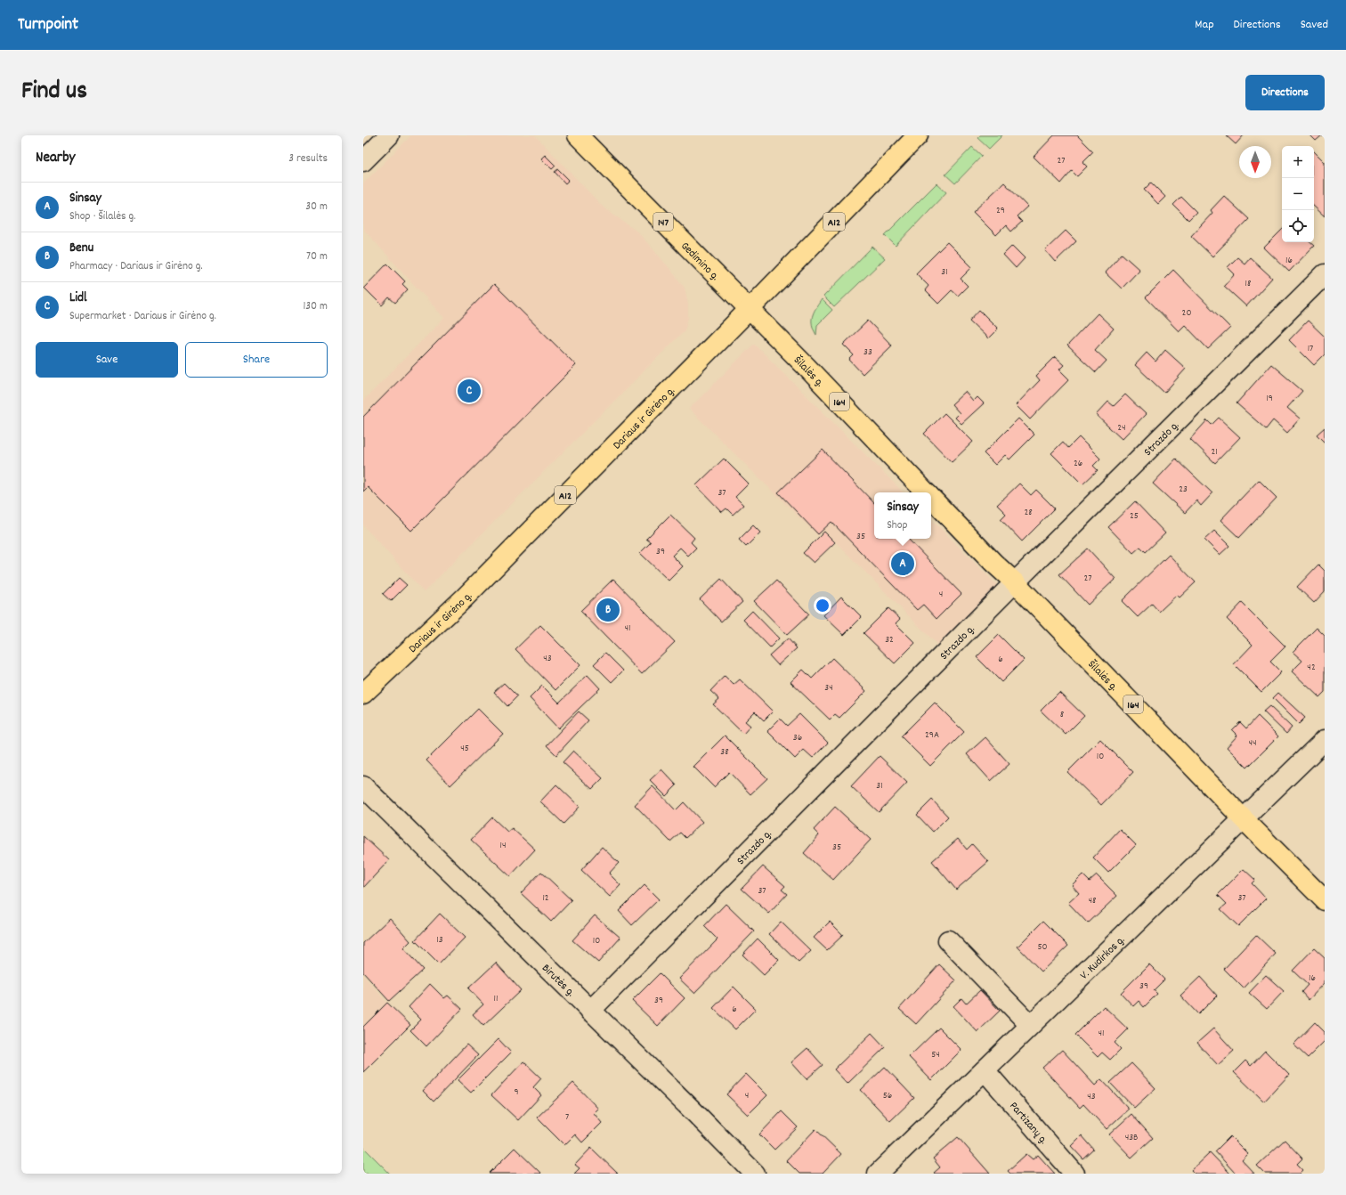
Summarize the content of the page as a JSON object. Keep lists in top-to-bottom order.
{
  "streets": {
    "main road": [
      "147",
      "A12",
      "Gedimino g.",
      "Šilalės g.",
      "164",
      "Dariaus ir Girėno g."
    ],
    "street": [
      "Strazdo g.",
      "V. Kudirkos g.",
      "Birutės g.",
      "Partizanų g."
    ]
  },
  "crossings": [
    ["Gedimino g.", "Šilalės g."],
    ["Gedimino g.", "Dariaus ir Girėno g."],
    ["Šilalės g.", "Dariaus ir Girėno g."],
    ["Šilalės g.", "Strazdo g."],
    ["Šilalės g.", "V. Kudirkos g."],
    ["Strazdo g.", "Birutės g."],
    ["V. Kudirkos g.", "Partizanų g."]
  ],
  "house_numbers": [
    "27",
    "29",
    "16",
    "31",
    "18",
    "20",
    "17",
    "33",
    "19",
    "24",
    "21",
    "26",
    "23",
    "37",
    "28",
    "25",
    "35",
    "39",
    "27",
    "4",
    "41",
    "32",
    "43",
    "6",
    "42",
    "34",
    "8",
    "29A",
    "36",
    "44",
    "45",
    "38",
    "10",
    "31",
    "14",
    "35",
    "37",
    "12",
    "37",
    "48",
    "13",
    "10",
    "50",
    "16",
    "39",
    "11",
    "39",
    "6",
    "41",
    "54",
    "9",
    "4",
    "56",
    "43",
    "7",
    "43B"
  ],
  "north": "bottom",
  "page": {
    "header": "Turnpoint",
    "nav": ["Map", "Directions", "Saved"],
    "title": "Find us",
    "buttons": [
      "Directions",
      ["Save", "Share"]
    ],
    "heading": ["Nearby", "3 results"],
    "map_buttons": ["+", "−"],
    "list": [
      {
        "mark": "A",
        "name": "Sinsay",
        "note": "Shop · Šilalės g.",
        "value": "30 m"
      },
      {
        "mark": "B",
        "name": "Benu",
        "note": "Pharmacy · Dariaus ir Girėno g.",
        "value": "70 m"
      },
      {
        "mark": "C",
        "name": "Lidl",
        "note": "Supermarket · Dariaus ir Girėno g.",
        "value": "130 m"
      }
    ],
    "pins": ["C", "A", "B"],
    "popup": ["Sinsay", "Shop"]
  }
}
